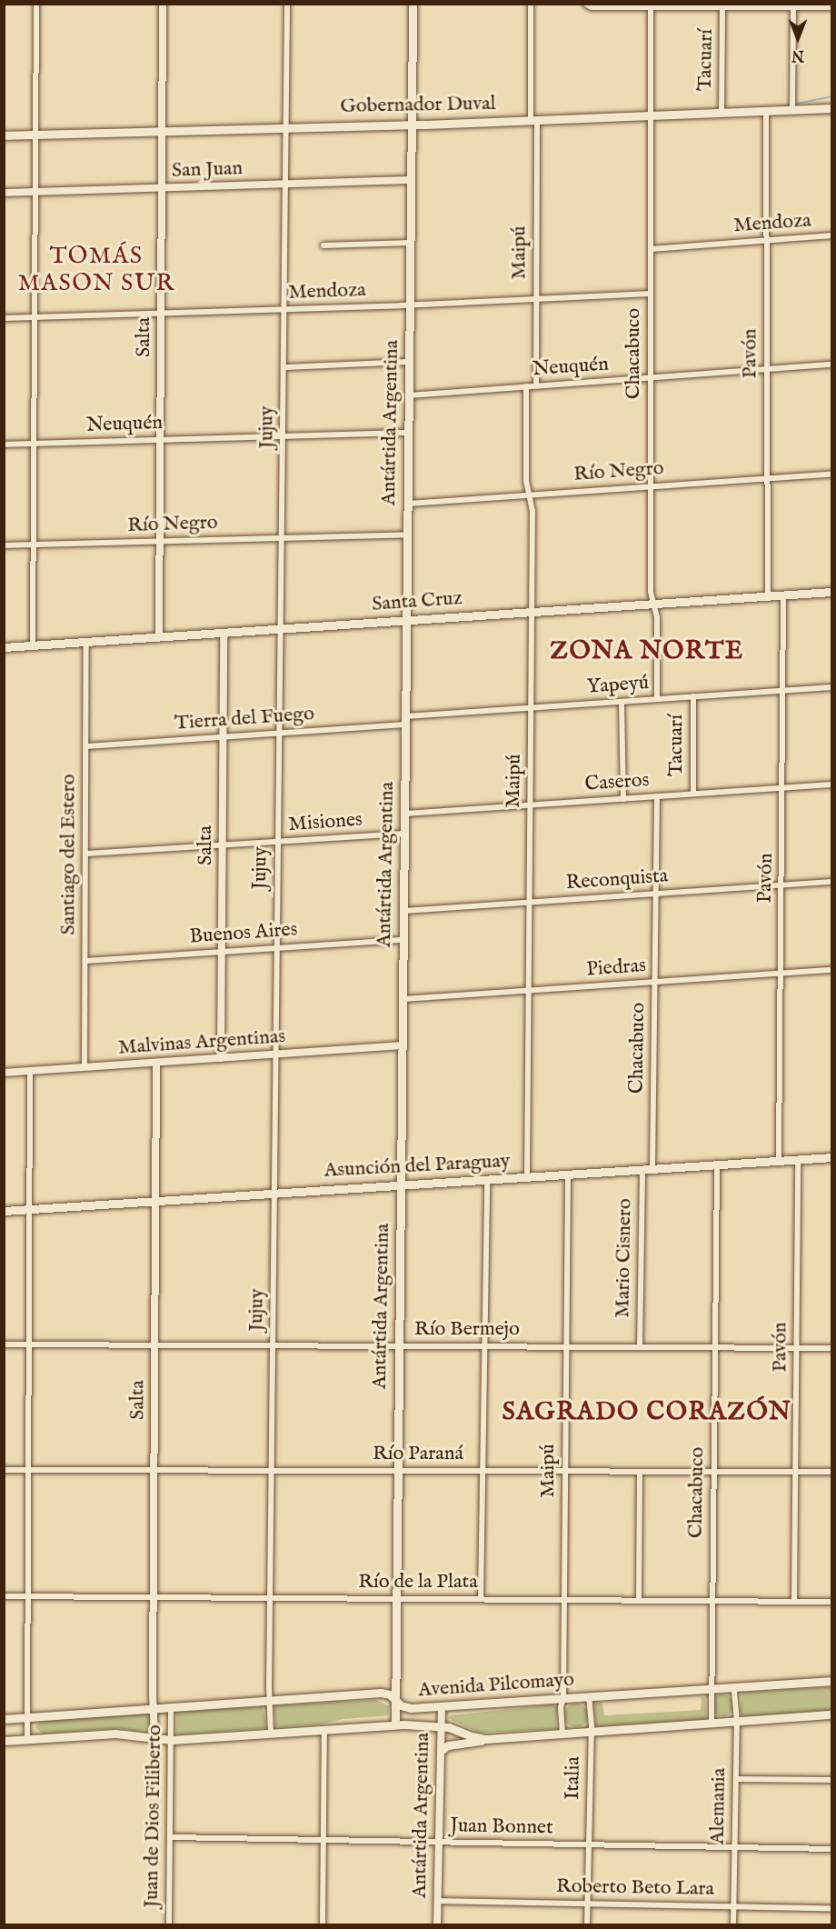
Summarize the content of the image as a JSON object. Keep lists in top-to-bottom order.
{
  "streets": {
    "main road": [
      "Gobernador Duval",
      "Antártida Argentina",
      "Santa Cruz",
      "Asunción del Paraguay",
      "Avenida Pilcomayo"
    ],
    "street": [
      "Tacuarí",
      "San Juan",
      "Mendoza",
      "Maipú",
      "Salta",
      "Chacabuco",
      "Pavón",
      "Neuquén",
      "Jujuy",
      "Río Negro",
      "Yapeyú",
      "Tierra del Fuego",
      "Caseros",
      "Misiones",
      "Santiago del Estero",
      "Reconquista",
      "Buenos Aires",
      "Piedras",
      "Malvinas Argentinas",
      "Mario Cisnero",
      "Río Bermejo",
      "Río Paraná",
      "Río de la Plata",
      "Italia",
      "Alemania",
      "Juan de Dios Filiberto",
      "Juan Bonnet",
      "Roberto Beto Lara"
    ]
  },
  "crossings": [
    ["Tacuarí", "Gobernador Duval"],
    ["Tacuarí", "Yapeyú"],
    ["Tacuarí", "Caseros"],
    ["Gobernador Duval", "Maipú"],
    ["Gobernador Duval", "Salta"],
    ["Gobernador Duval", "Chacabuco"],
    ["Gobernador Duval", "Pavón"],
    ["Gobernador Duval", "Antártida Argentina"],
    ["Gobernador Duval", "Jujuy"],
    ["San Juan", "Salta"],
    ["San Juan", "Antártida Argentina"],
    ["San Juan", "Jujuy"],
    ["Mendoza", "Maipú"],
    ["Mendoza", "Salta"],
    ["Mendoza", "Chacabuco"],
    ["Mendoza", "Pavón"],
    ["Mendoza", "Antártida Argentina"],
    ["Mendoza", "Jujuy"],
    ["Maipú", "Neuquén"],
    ["Maipú", "Río Negro"],
    ["Maipú", "Santa Cruz"],
    ["Maipú", "Yapeyú"],
    ["Maipú", "Caseros"],
    ["Maipú", "Reconquista"],
    ["Maipú", "Piedras"],
    ["Maipú", "Asunción del Paraguay"],
    ["Maipú", "Río Bermejo"],
    ["Maipú", "Río Paraná"],
    ["Maipú", "Río de la Plata"],
    ["Maipú", "Avenida Pilcomayo"],
    ["Salta", "Neuquén"],
    ["Salta", "Río Negro"],
    ["Salta", "Santa Cruz"],
    ["Salta", "Tierra del Fuego"],
    ["Salta", "Misiones"],
    ["Salta", "Buenos Aires"],
    ["Salta", "Malvinas Argentinas"],
    ["Salta", "Asunción del Paraguay"],
    ["Salta", "Río Bermejo"],
    ["Salta", "Río Paraná"],
    ["Salta", "Río de la Plata"],
    ["Salta", "Avenida Pilcomayo"],
    ["Chacabuco", "Neuquén"],
    ["Chacabuco", "Río Negro"],
    ["Chacabuco", "Santa Cruz"],
    ["Chacabuco", "Yapeyú"],
    ["Chacabuco", "Caseros"],
    ["Chacabuco", "Reconquista"],
    ["Chacabuco", "Piedras"],
    ["Chacabuco", "Asunción del Paraguay"],
    ["Chacabuco", "Río Bermejo"],
    ["Chacabuco", "Río Paraná"],
    ["Chacabuco", "Río de la Plata"],
    ["Chacabuco", "Avenida Pilcomayo"],
    ["Pavón", "Neuquén"],
    ["Pavón", "Río Negro"],
    ["Pavón", "Santa Cruz"],
    ["Pavón", "Yapeyú"],
    ["Pavón", "Caseros"],
    ["Pavón", "Reconquista"],
    ["Pavón", "Piedras"],
    ["Pavón", "Asunción del Paraguay"],
    ["Pavón", "Río Bermejo"],
    ["Pavón", "Río Paraná"],
    ["Pavón", "Río de la Plata"],
    ["Neuquén", "Antártida Argentina"],
    ["Neuquén", "Jujuy"],
    ["Antártida Argentina", "Río Negro"],
    ["Antártida Argentina", "Santa Cruz"],
    ["Antártida Argentina", "Yapeyú"],
    ["Antártida Argentina", "Tierra del Fuego"],
    ["Antártida Argentina", "Caseros"],
    ["Antártida Argentina", "Misiones"],
    ["Antártida Argentina", "Reconquista"],
    ["Antártida Argentina", "Buenos Aires"],
    ["Antártida Argentina", "Piedras"],
    ["Antártida Argentina", "Malvinas Argentinas"],
    ["Antártida Argentina", "Asunción del Paraguay"],
    ["Antártida Argentina", "Río Bermejo"],
    ["Antártida Argentina", "Río Paraná"],
    ["Antártida Argentina", "Río de la Plata"],
    ["Antártida Argentina", "Avenida Pilcomayo"],
    ["Antártida Argentina", "Juan Bonnet"],
    ["Antártida Argentina", "Roberto Beto Lara"],
    ["Jujuy", "Río Negro"],
    ["Jujuy", "Santa Cruz"],
    ["Jujuy", "Tierra del Fuego"],
    ["Jujuy", "Misiones"],
    ["Jujuy", "Buenos Aires"],
    ["Jujuy", "Malvinas Argentinas"],
    ["Jujuy", "Asunción del Paraguay"],
    ["Jujuy", "Río Bermejo"],
    ["Jujuy", "Río Paraná"],
    ["Jujuy", "Río de la Plata"],
    ["Jujuy", "Avenida Pilcomayo"],
    ["Santa Cruz", "Santiago del Estero"],
    ["Yapeyú", "Tierra del Fuego"],
    ["Tierra del Fuego", "Santiago del Estero"],
    ["Misiones", "Santiago del Estero"],
    ["Santiago del Estero", "Buenos Aires"],
    ["Santiago del Estero", "Malvinas Argentinas"],
    ["Asunción del Paraguay", "Mario Cisnero"],
    ["Mario Cisnero", "Río Bermejo"],
    ["Avenida Pilcomayo", "Italia"],
    ["Avenida Pilcomayo", "Alemania"],
    ["Avenida Pilcomayo", "Juan de Dios Filiberto"],
    ["Italia", "Juan Bonnet"],
    ["Italia", "Roberto Beto Lara"],
    ["Alemania", "Juan Bonnet"],
    ["Alemania", "Roberto Beto Lara"],
    ["Juan de Dios Filiberto", "Juan Bonnet"]
  ],
  "districts": ["TOMÁS MASON SUR", "ZONA NORTE", "SAGRADO CORAZÓN"],
  "north": "bottom"
}
